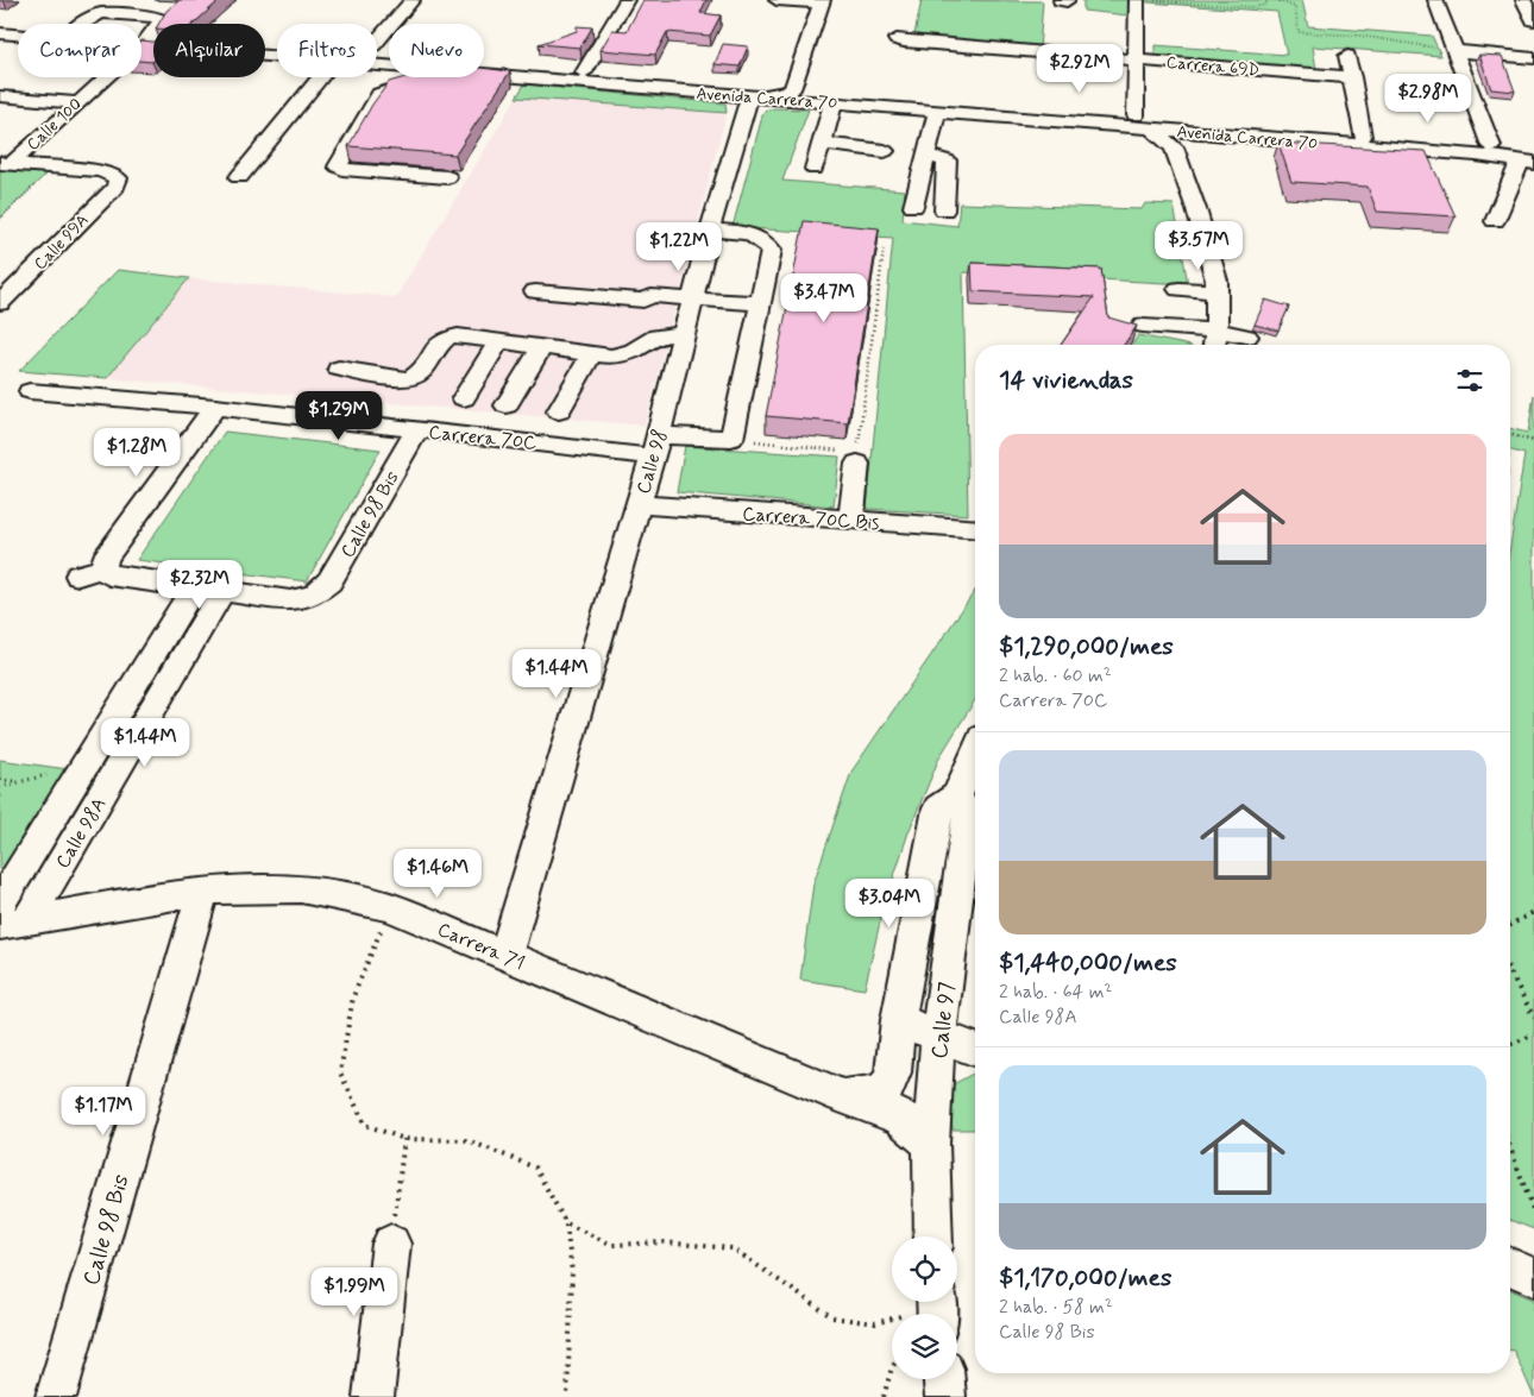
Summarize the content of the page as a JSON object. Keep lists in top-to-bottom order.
{
  "streets": {
    "street": [
      "Carrera 69D",
      "Avenida Carrera 70",
      "Calle 100",
      "Calle 99A",
      "Carrera 70C",
      "Calle 98",
      "Calle 98 Bis",
      "Carrera 70C Bis",
      "Calle 98A",
      "Carrera 71",
      "Calle 97"
    ]
  },
  "crossings": [
    ["Avenida Carrera 70", "Calle 100"],
    ["Avenida Carrera 70", "Calle 98"],
    ["Calle 100", "Calle 99A"],
    ["Carrera 70C", "Calle 98"],
    ["Carrera 70C", "Calle 98 Bis"],
    ["Calle 98", "Carrera 70C Bis"],
    ["Calle 98", "Carrera 71"],
    ["Calle 98 Bis", "Calle 98A"],
    ["Calle 98 Bis", "Carrera 71"],
    ["Calle 98A", "Carrera 71"],
    ["Carrera 71", "Calle 97"]
  ],
  "page": {
    "chip": [
      "Comprar",
      "Alquilar",
      "Filtros",
      "Nuevo"
    ],
    "price": [
      "$2.92M",
      "$2.98M",
      "$3.57M",
      "$1.22M",
      "$3.47M",
      "$1.29M",
      "$1.28M",
      "$2.32M",
      "$1.44M",
      "$1.44M",
      "$1.46M",
      "$3.04M",
      "$1.17M",
      "$1.99M"
    ],
    "heading": "14 viviendas",
    "list": [
      {
        "name": "$1,290,000/mes",
        "note": "2 hab. · 60 m² · Carrera 70C"
      },
      {
        "name": "$1,440,000/mes",
        "note": "2 hab. · 64 m² · Calle 98A"
      },
      {
        "name": "$1,170,000/mes",
        "note": "2 hab. · 58 m² · Calle 98 Bis"
      }
    ]
  }
}
